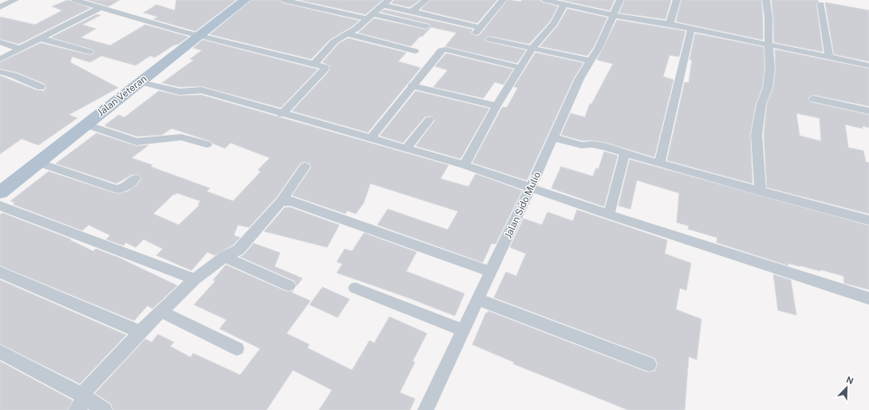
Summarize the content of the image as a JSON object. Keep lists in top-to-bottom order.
{
  "streets": {
    "main road": ["Jalan Veteran"],
    "street": ["Jalan Sido Mulio"]
  },
  "north": "top right"
}
